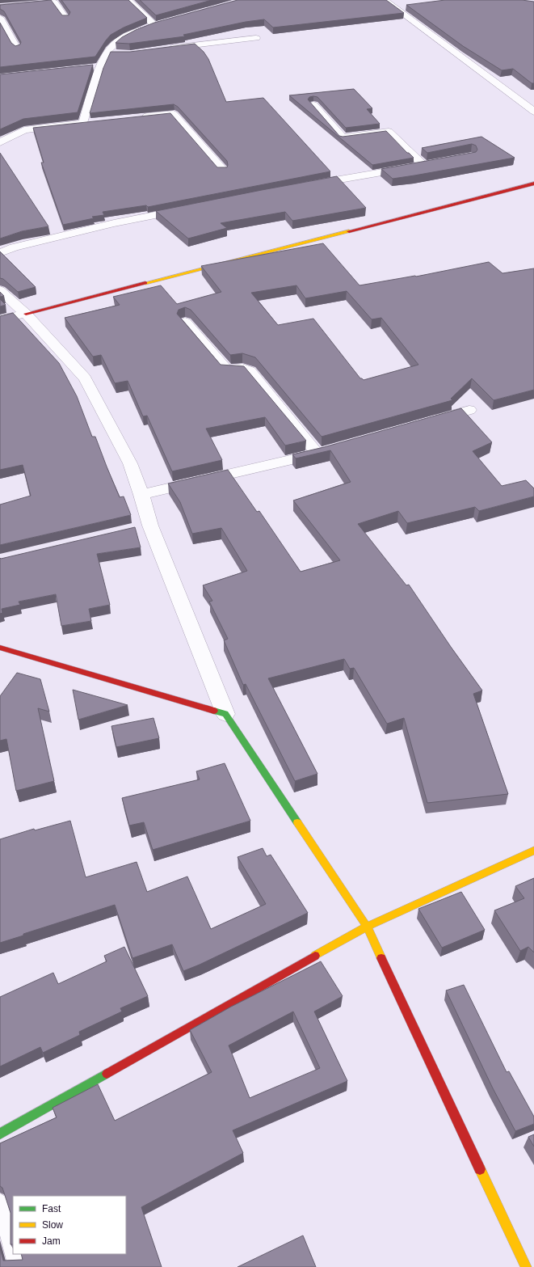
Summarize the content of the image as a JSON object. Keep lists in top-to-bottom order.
{
  "legend": ["Fast", "Slow", "Jam"]
}
